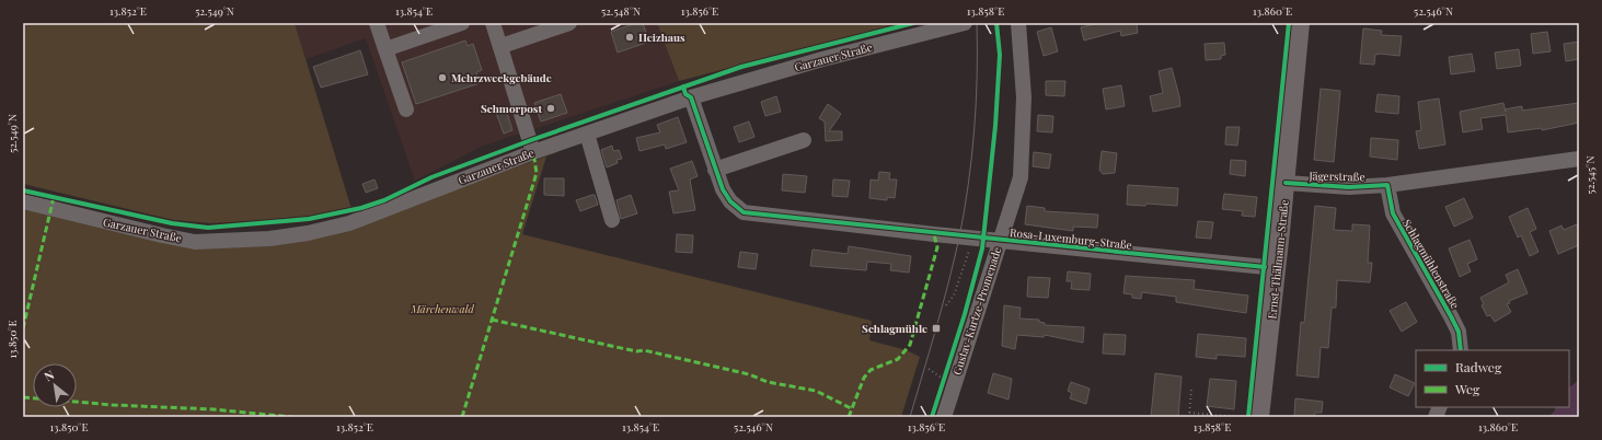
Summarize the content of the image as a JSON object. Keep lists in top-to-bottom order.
{
  "streets": {
    "main road": ["Ernst-Thälmann-Straße"],
    "street": [
      "Garzauer Straße",
      "Jägerstraße",
      "Rosa-Luxemburg-Straße",
      "Schlagmühlenstraße",
      "Gustav-Kurtze-Promenade"
    ]
  },
  "crossings": [
    ["Garzauer Straße", "Rosa-Luxemburg-Straße"],
    ["Jägerstraße", "Ernst-Thälmann-Straße"],
    ["Jägerstraße", "Schlagmühlenstraße"],
    ["Rosa-Luxemburg-Straße", "Ernst-Thälmann-Straße"],
    ["Rosa-Luxemburg-Straße", "Gustav-Kurtze-Promenade"]
  ],
  "parks": ["Märchenwald"],
  "places": {
    "other": ["Heizhaus", "Mehrzweckgebäude", "Schmorpost"],
    "transit": ["Schlagmühle"]
  },
  "legend": ["Radweg", "Weg"],
  "north": "top left",
  "coordinates": [
    "13.852°E",
    "52.549°N",
    "13.854°E",
    "52.548°N",
    "13.856°E",
    "13.858°E",
    "13.860°E",
    "52.546°N",
    "52.545°N",
    "13.850°E"
  ]
}
